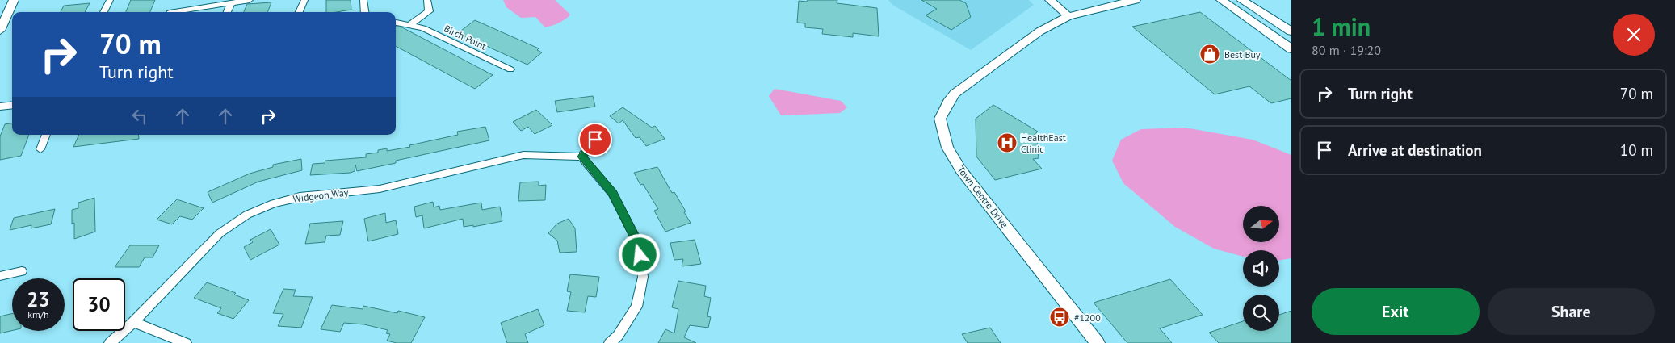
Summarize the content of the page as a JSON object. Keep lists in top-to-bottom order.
{
  "streets": {
    "street": ["Birch Point", "Widgeon Way", "Town Centre Drive"]
  },
  "places": {
    "shop": ["Best Buy"],
    "hospital": ["HealthEast Clinic"],
    "bus stop": ["#1200"]
  },
  "north": "right",
  "page": {
    "heading": ["1 min", "80 m · 19:20"],
    "turn": ["70 m", "Turn right"],
    "list": [
      {
        "name": "Turn right",
        "value": "70 m"
      },
      {
        "name": "Arrive at destination",
        "value": "10 m"
      }
    ],
    "speed": "23 km/h",
    "limit": "30",
    "buttons": ["Exit", "Share"]
  }
}
